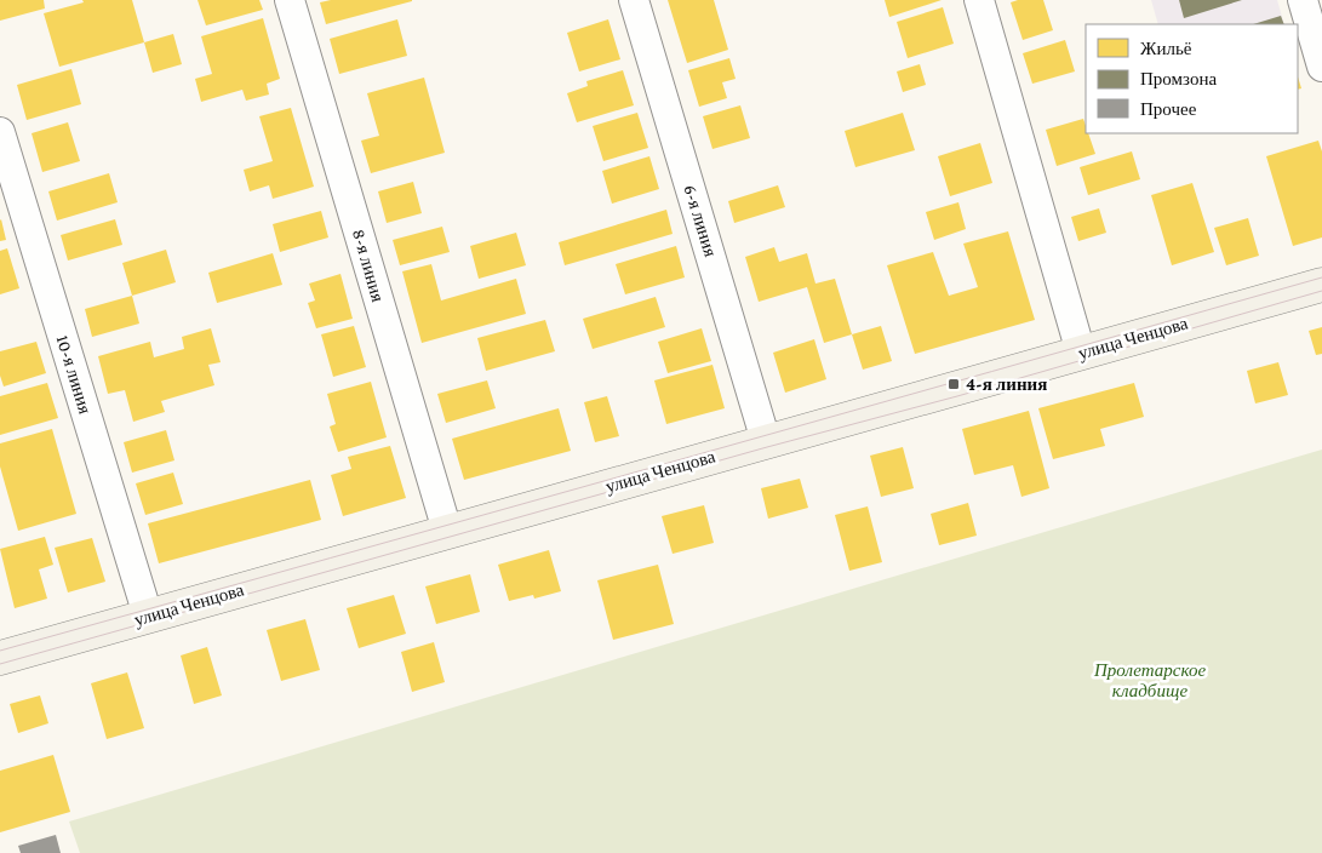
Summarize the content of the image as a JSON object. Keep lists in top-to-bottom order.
{
  "streets": {
    "street": [
      "6-я линия",
      "8-я линия",
      "улица Ченцова",
      "10-я линия"
    ]
  },
  "crossings": [
    ["6-я линия", "улица Ченцова"],
    ["8-я линия", "улица Ченцова"],
    ["улица Ченцова", "10-я линия"]
  ],
  "parks": ["Пролетарское кладбище"],
  "places": {
    "transit": ["4-я линия"]
  },
  "legend": ["Жильё", "Промзона", "Прочее"]
}
